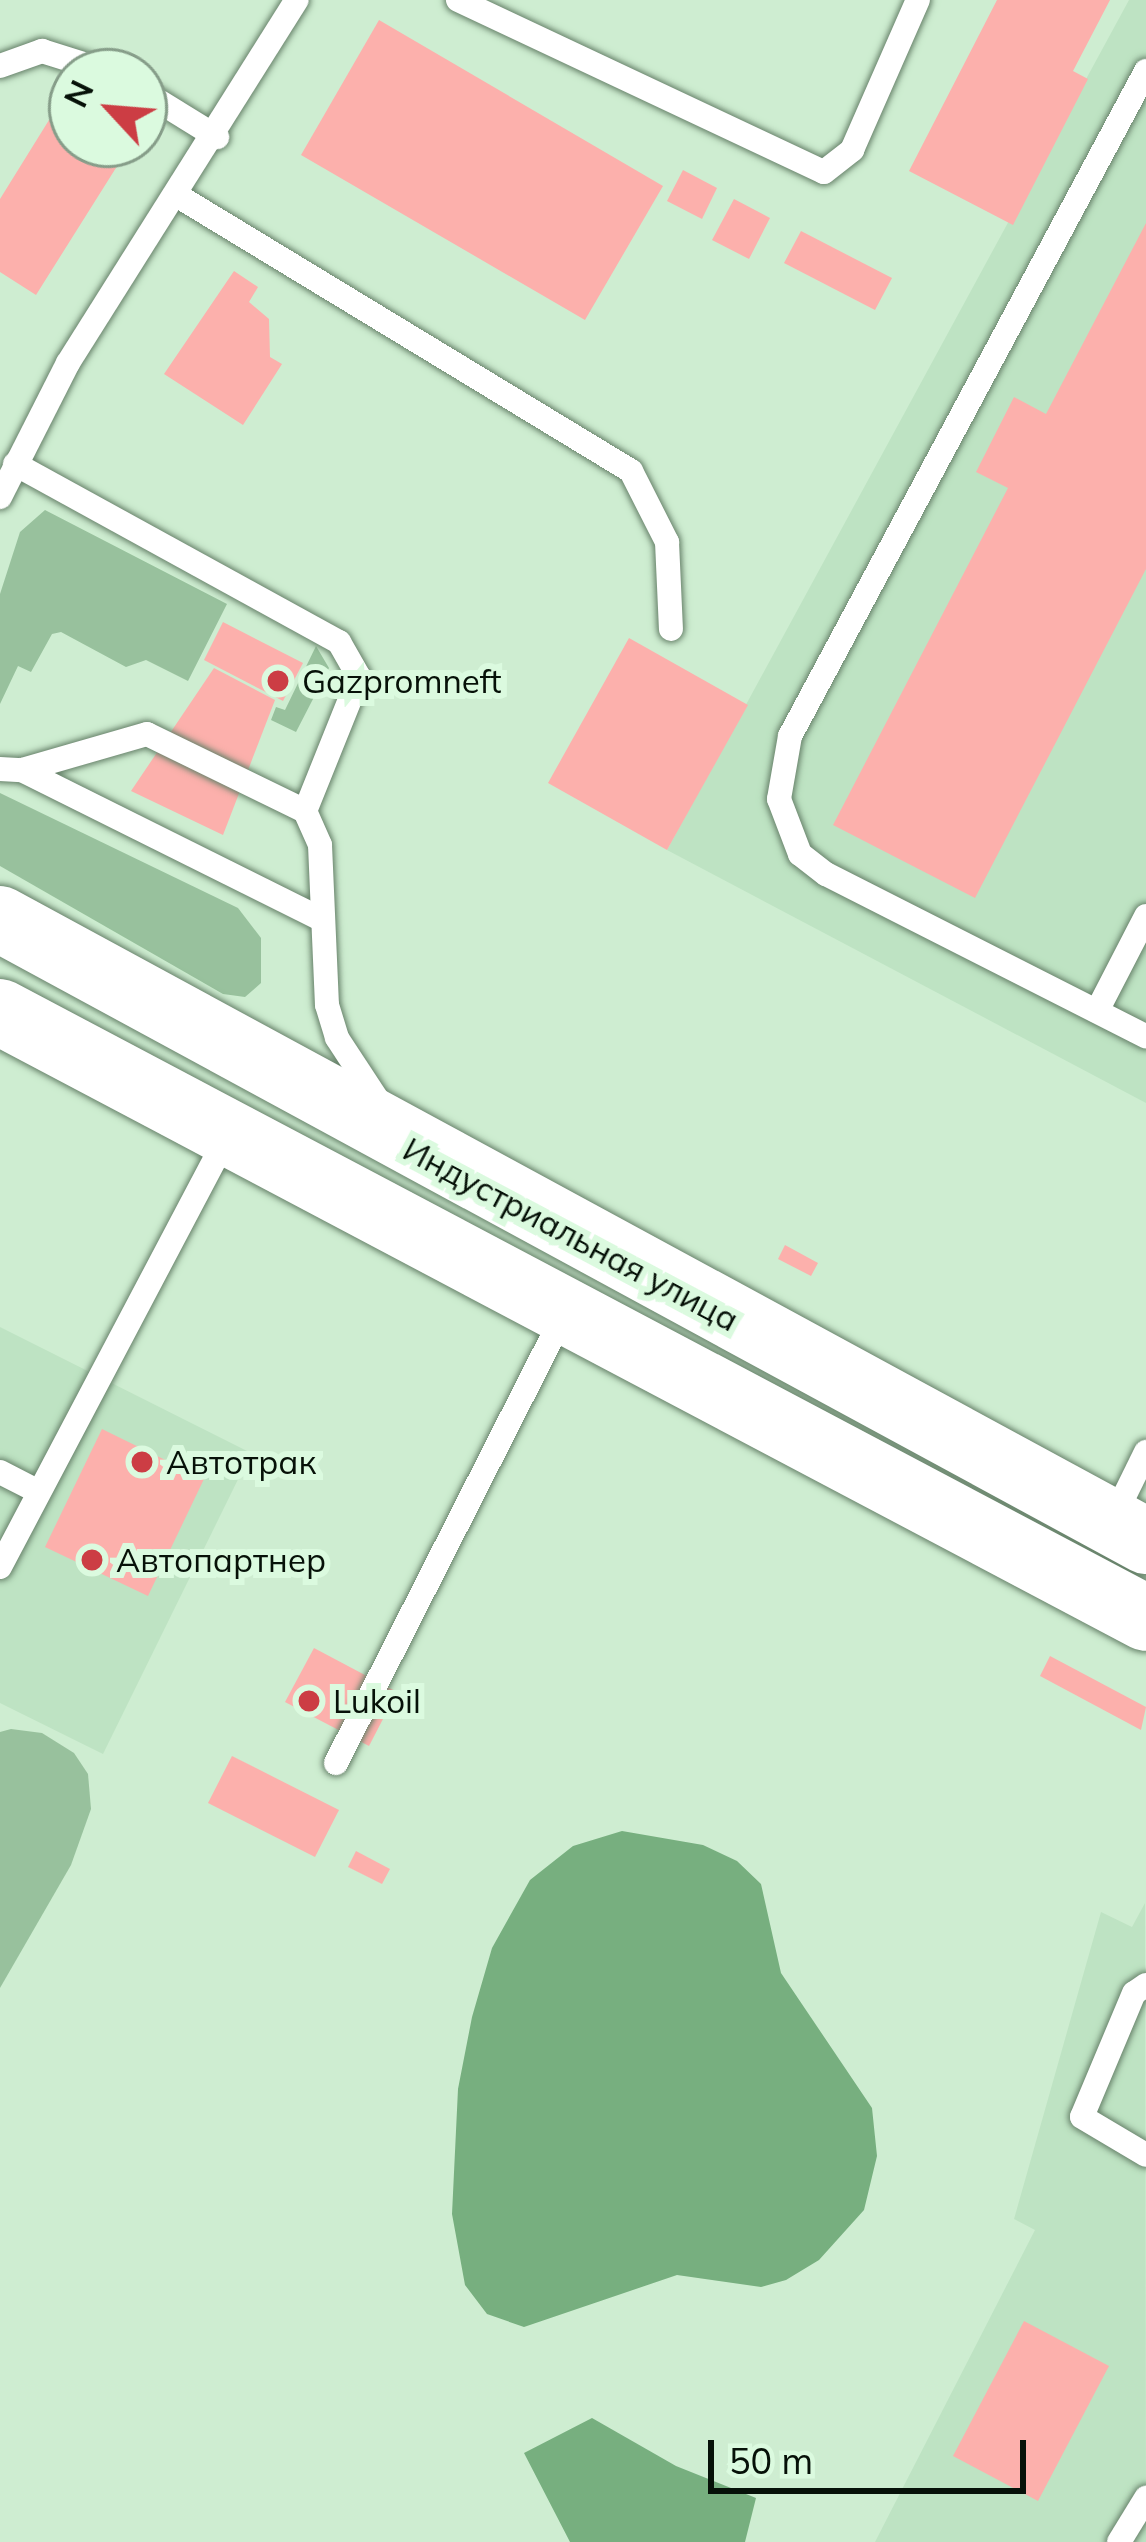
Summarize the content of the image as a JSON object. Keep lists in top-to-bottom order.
{
  "streets": {
    "main road": ["Индустриальная улица"]
  },
  "places": [
    "Gazpromneft",
    "Автотрак",
    "Автопартнер",
    "Lukoil"
  ],
  "scale_bar": "50 m",
  "north": "top left"
}
